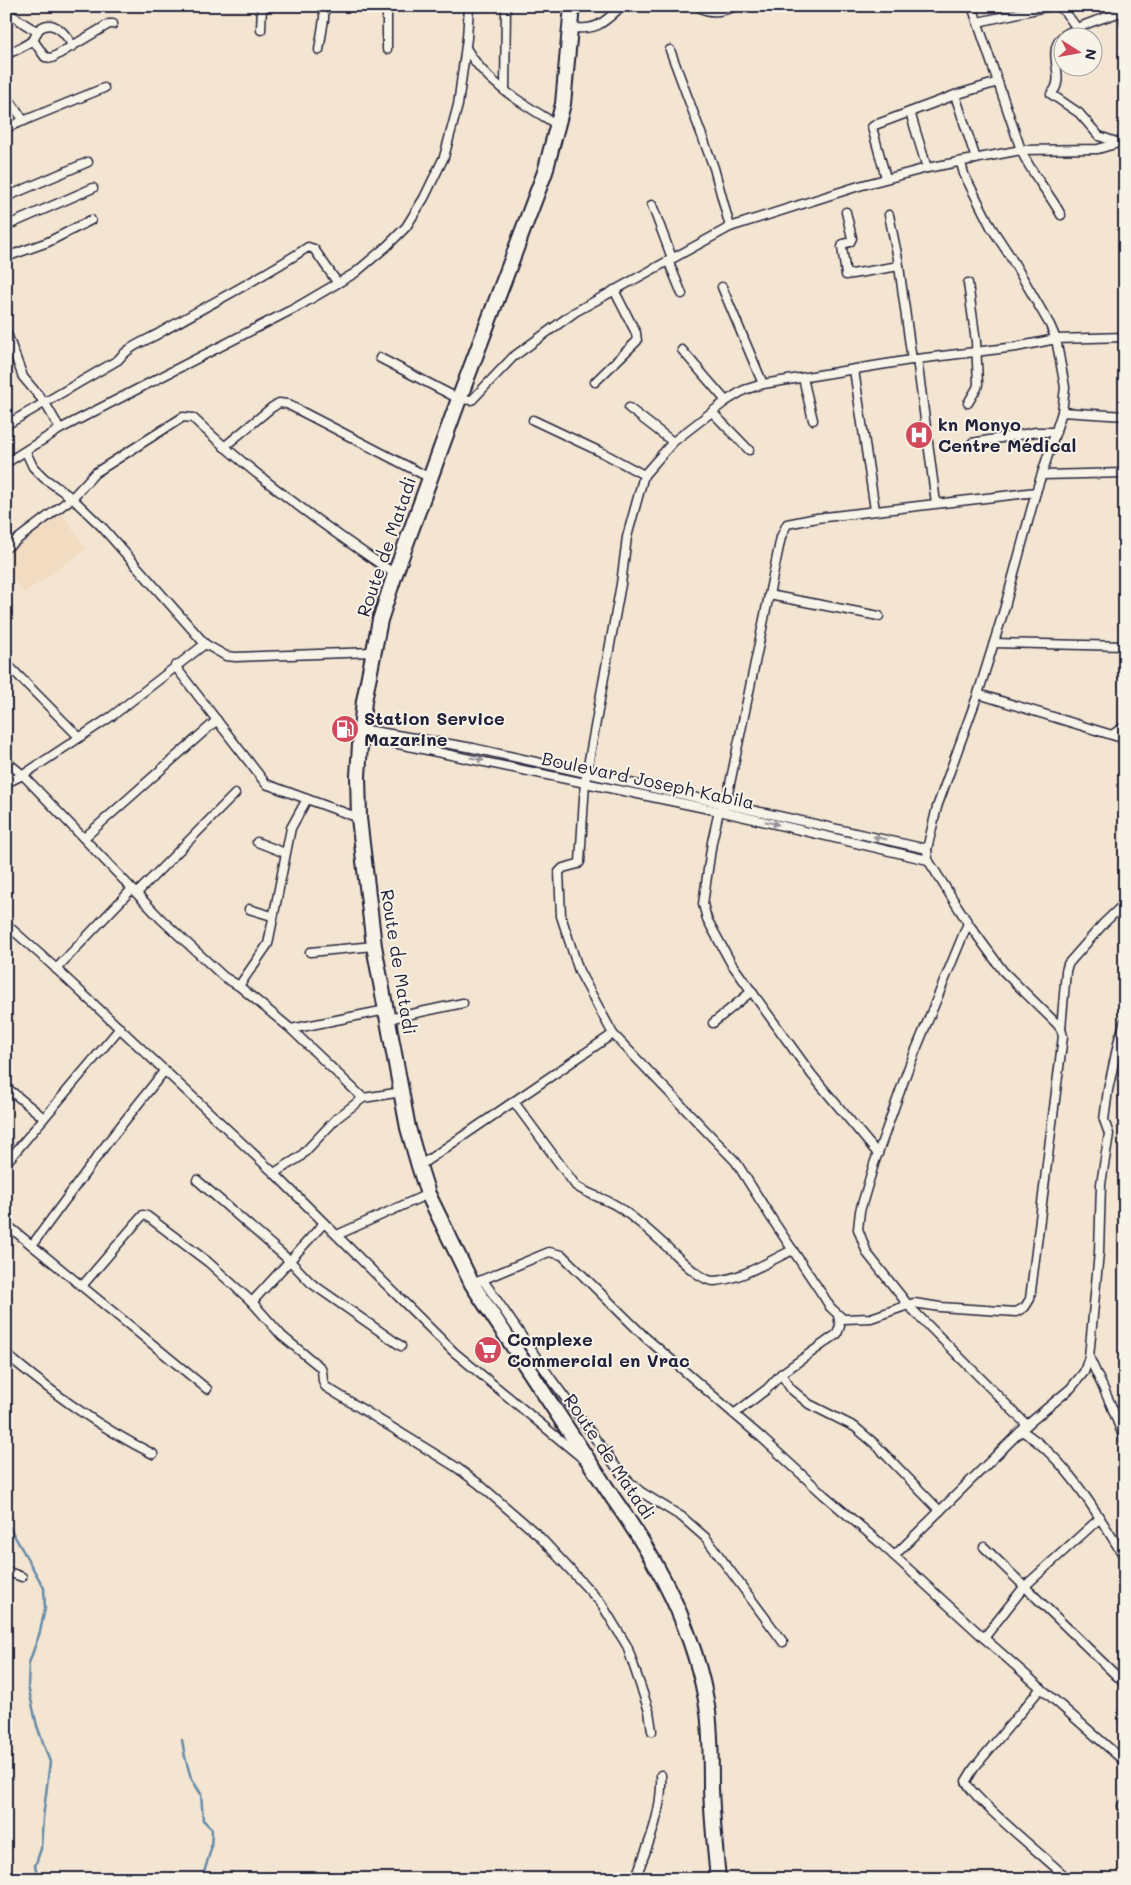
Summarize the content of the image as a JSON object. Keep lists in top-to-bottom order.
{
  "streets": {
    "highway": ["Route de Matadi"],
    "street": ["Boulevard Joseph Kabila"]
  },
  "crossings": [
    ["Route de Matadi", "Boulevard Joseph Kabila"]
  ],
  "places": {
    "hospital": ["kn Monyo Centre Médical"],
    "fuel station": ["Station Service Mazarine"],
    "supermarket": ["Complexe Commercial en Vrac"]
  },
  "north": "right"
}
